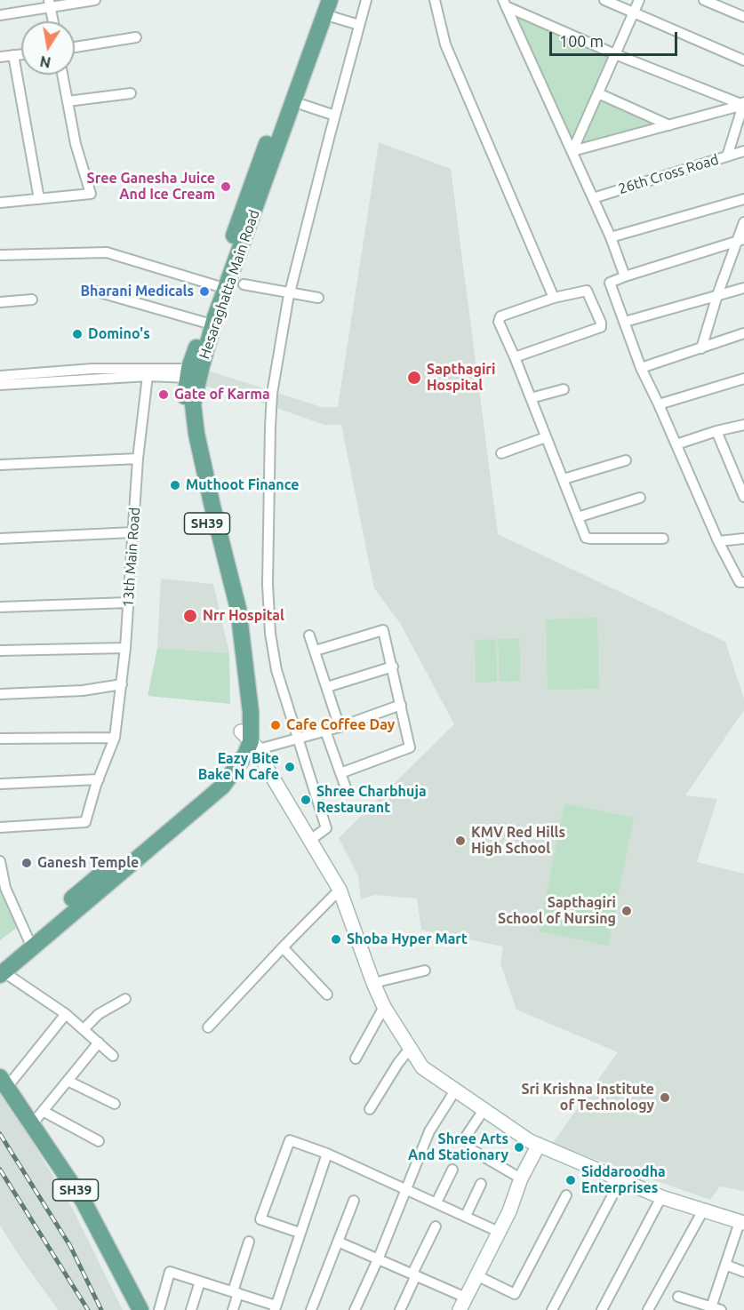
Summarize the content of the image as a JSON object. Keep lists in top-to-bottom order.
{
  "streets": {
    "main road": ["Hesaraghatta Main Road", "SH39"],
    "street": ["26th Cross Road", "13th Main Road"]
  },
  "places": [
    "Sree Ganesha Juice And Ice Cream",
    "Bharani Medicals",
    "Domino's",
    "Sapthagiri Hospital",
    "Gate of Karma",
    "Muthoot Finance",
    "Nrr Hospital",
    "Cafe Coffee Day",
    "Eazy Bite Bake N Cafe",
    "Shree Charbhuja Restaurant",
    "KMV Red Hills High School",
    "Ganesh Temple",
    "Sapthagiri School of Nursing",
    "Shoba Hyper Mart",
    "Sri Krishna Institute of Technology",
    "Shree Arts And Stationary",
    "Siddaroodha Enterprises"
  ],
  "scale_bar": "100 m",
  "north": "bottom"
}
